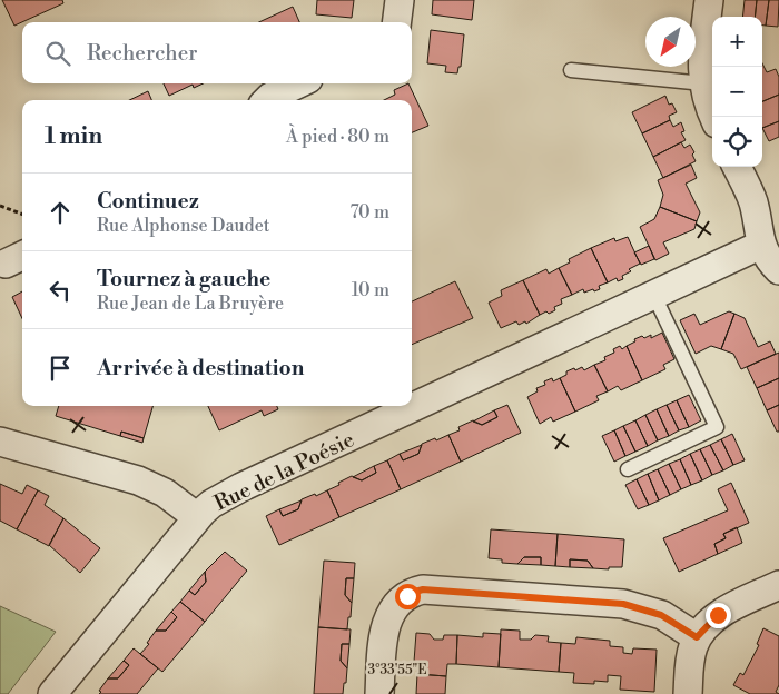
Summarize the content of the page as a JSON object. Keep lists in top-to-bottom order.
{
  "streets": {
    "street": ["Rue de la Poésie"]
  },
  "north": "bottom left",
  "page": {
    "map_buttons": ["+", "−"],
    "search": "Rechercher",
    "heading": ["1 min", "À pied · 80 m"],
    "list": [
      ["Continuez", "Rue Alphonse Daudet", "70 m"],
      ["Tournez à gauche", "Rue Jean de La Bruyère", "10 m"],
      "Arrivée à destination"
    ]
  },
  "coordinates": ["3°33'55\"E"]
}
